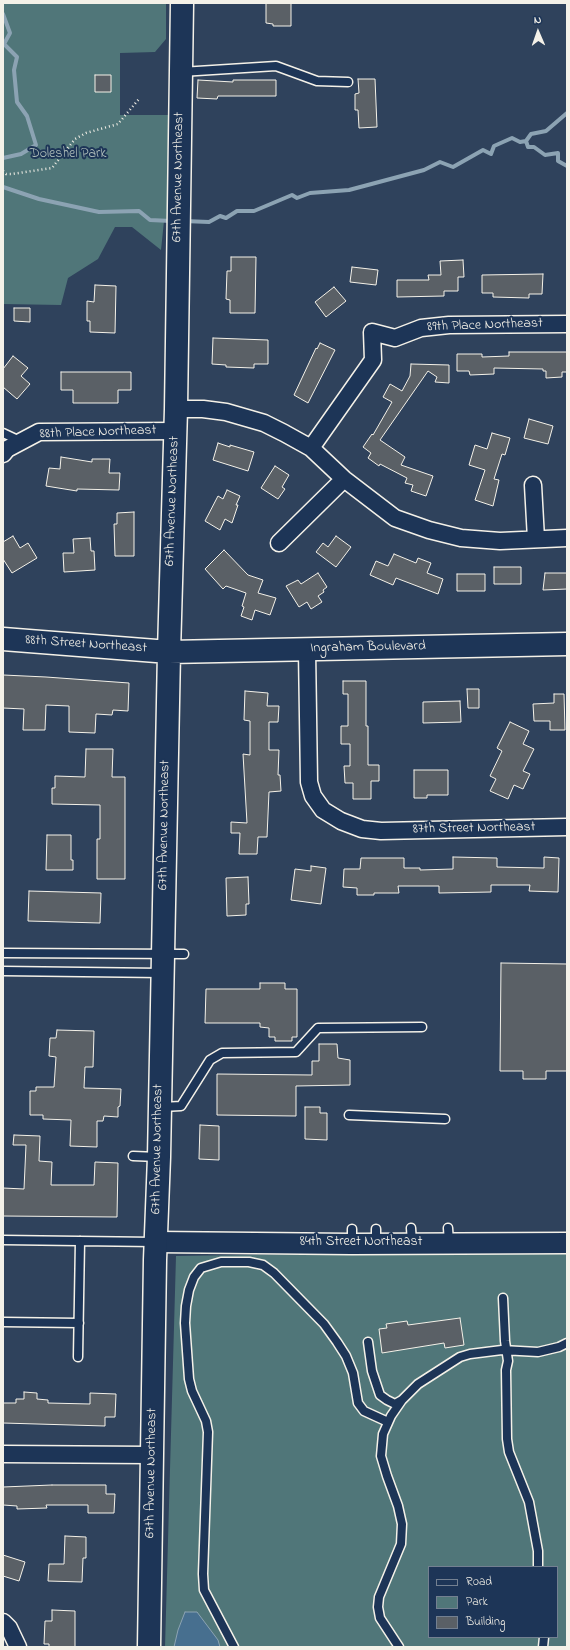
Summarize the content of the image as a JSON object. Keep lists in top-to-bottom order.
{
  "streets": {
    "main road": ["67th Avenue Northeast", "88th Street Northeast", "Ingraham Boulevard"],
    "street": [
      "89th Place Northeast",
      "88th Place Northeast",
      "87th Street Northeast",
      "84th Street Northeast"
    ]
  },
  "crossings": [
    ["67th Avenue Northeast", "88th Place Northeast"],
    ["67th Avenue Northeast", "88th Street Northeast"],
    ["67th Avenue Northeast", "Ingraham Boulevard"],
    ["67th Avenue Northeast", "84th Street Northeast"],
    ["88th Street Northeast", "Ingraham Boulevard"],
    ["Ingraham Boulevard", "87th Street Northeast"]
  ],
  "parks": ["Doleshel Park"],
  "legend": ["Road", "Park", "Building"],
  "north": "top"
}
